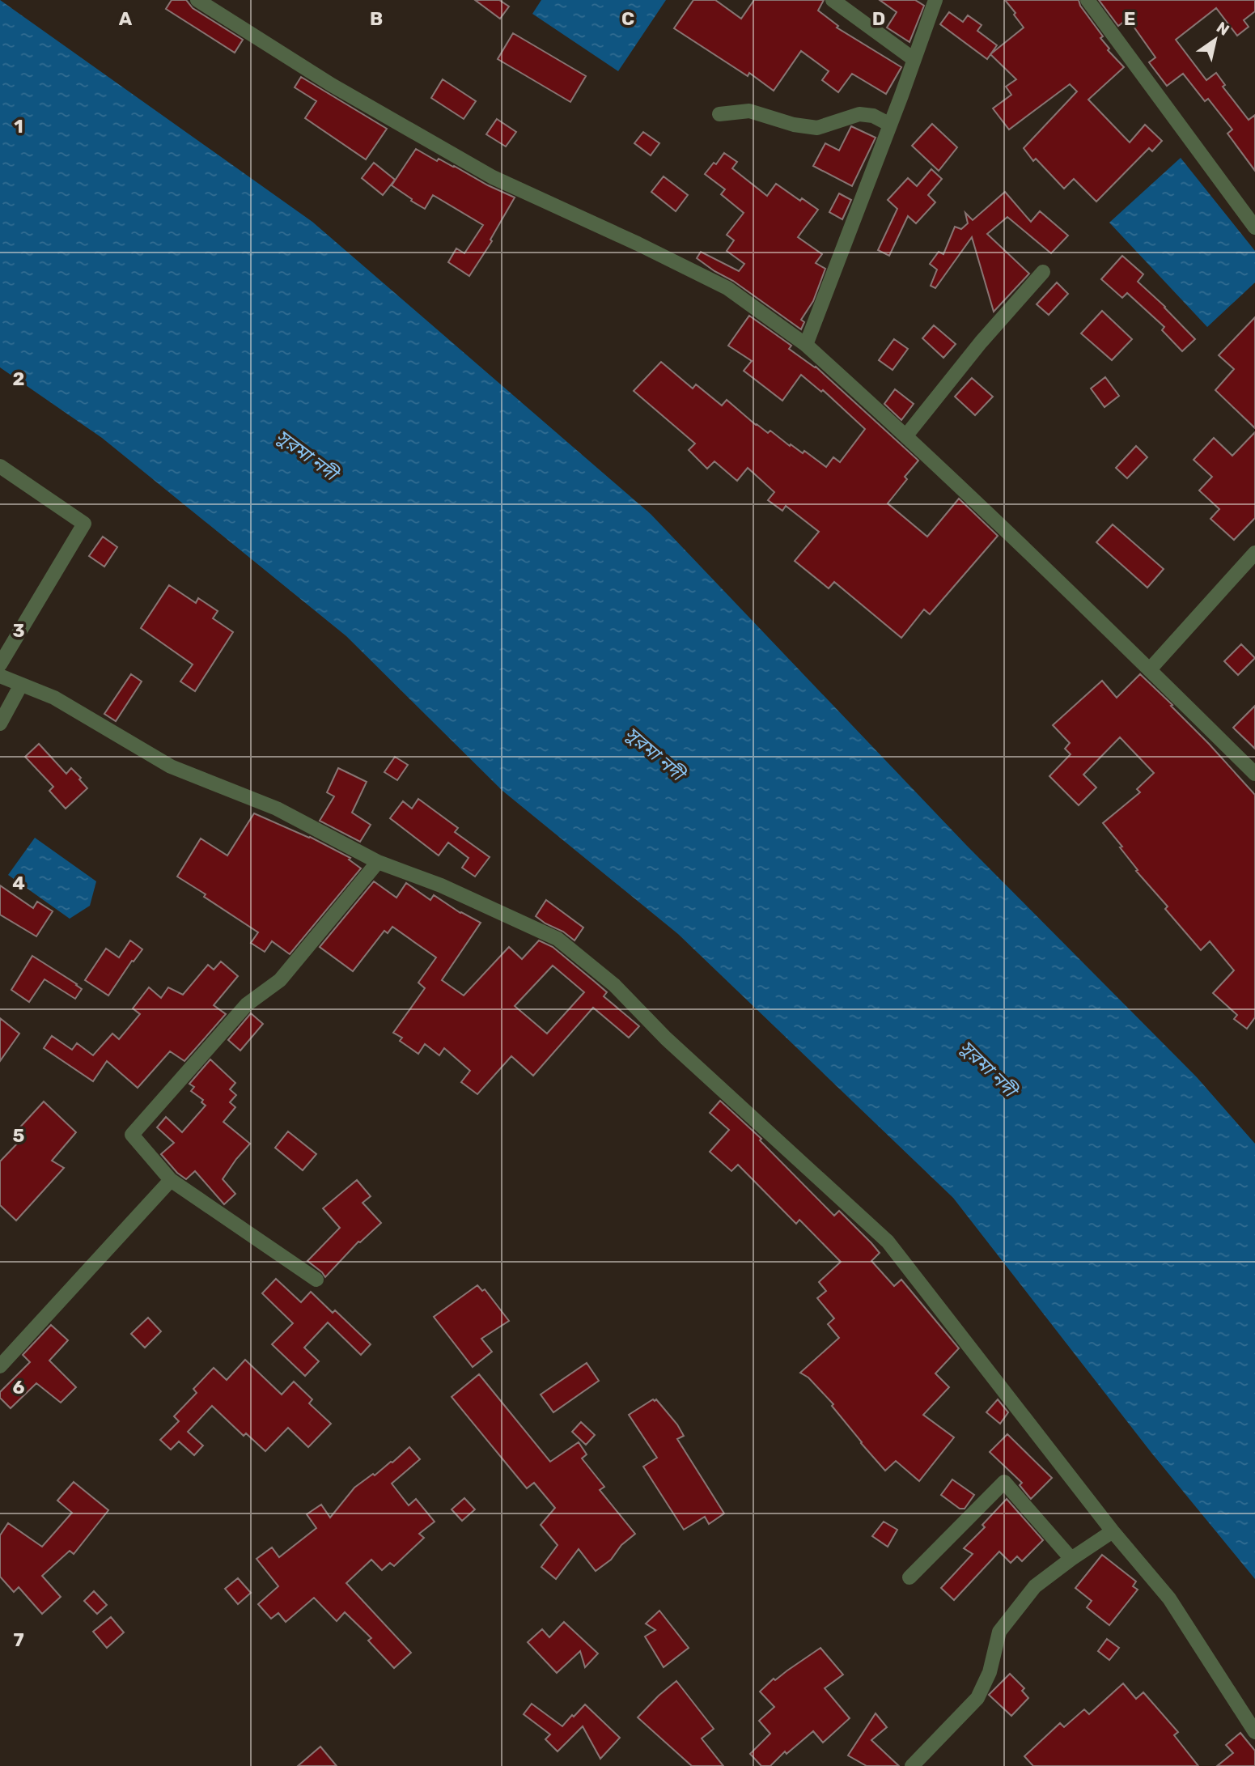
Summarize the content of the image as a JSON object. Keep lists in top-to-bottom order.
{
  "water": ["সুরমা নদী"],
  "north": "top right",
  "grid": {
    "columns": [
      "A",
      "B",
      "C",
      "D",
      "E"
    ],
    "rows": [
      "1",
      "2",
      "3",
      "4",
      "5",
      "6",
      "7"
    ]
  }
}
